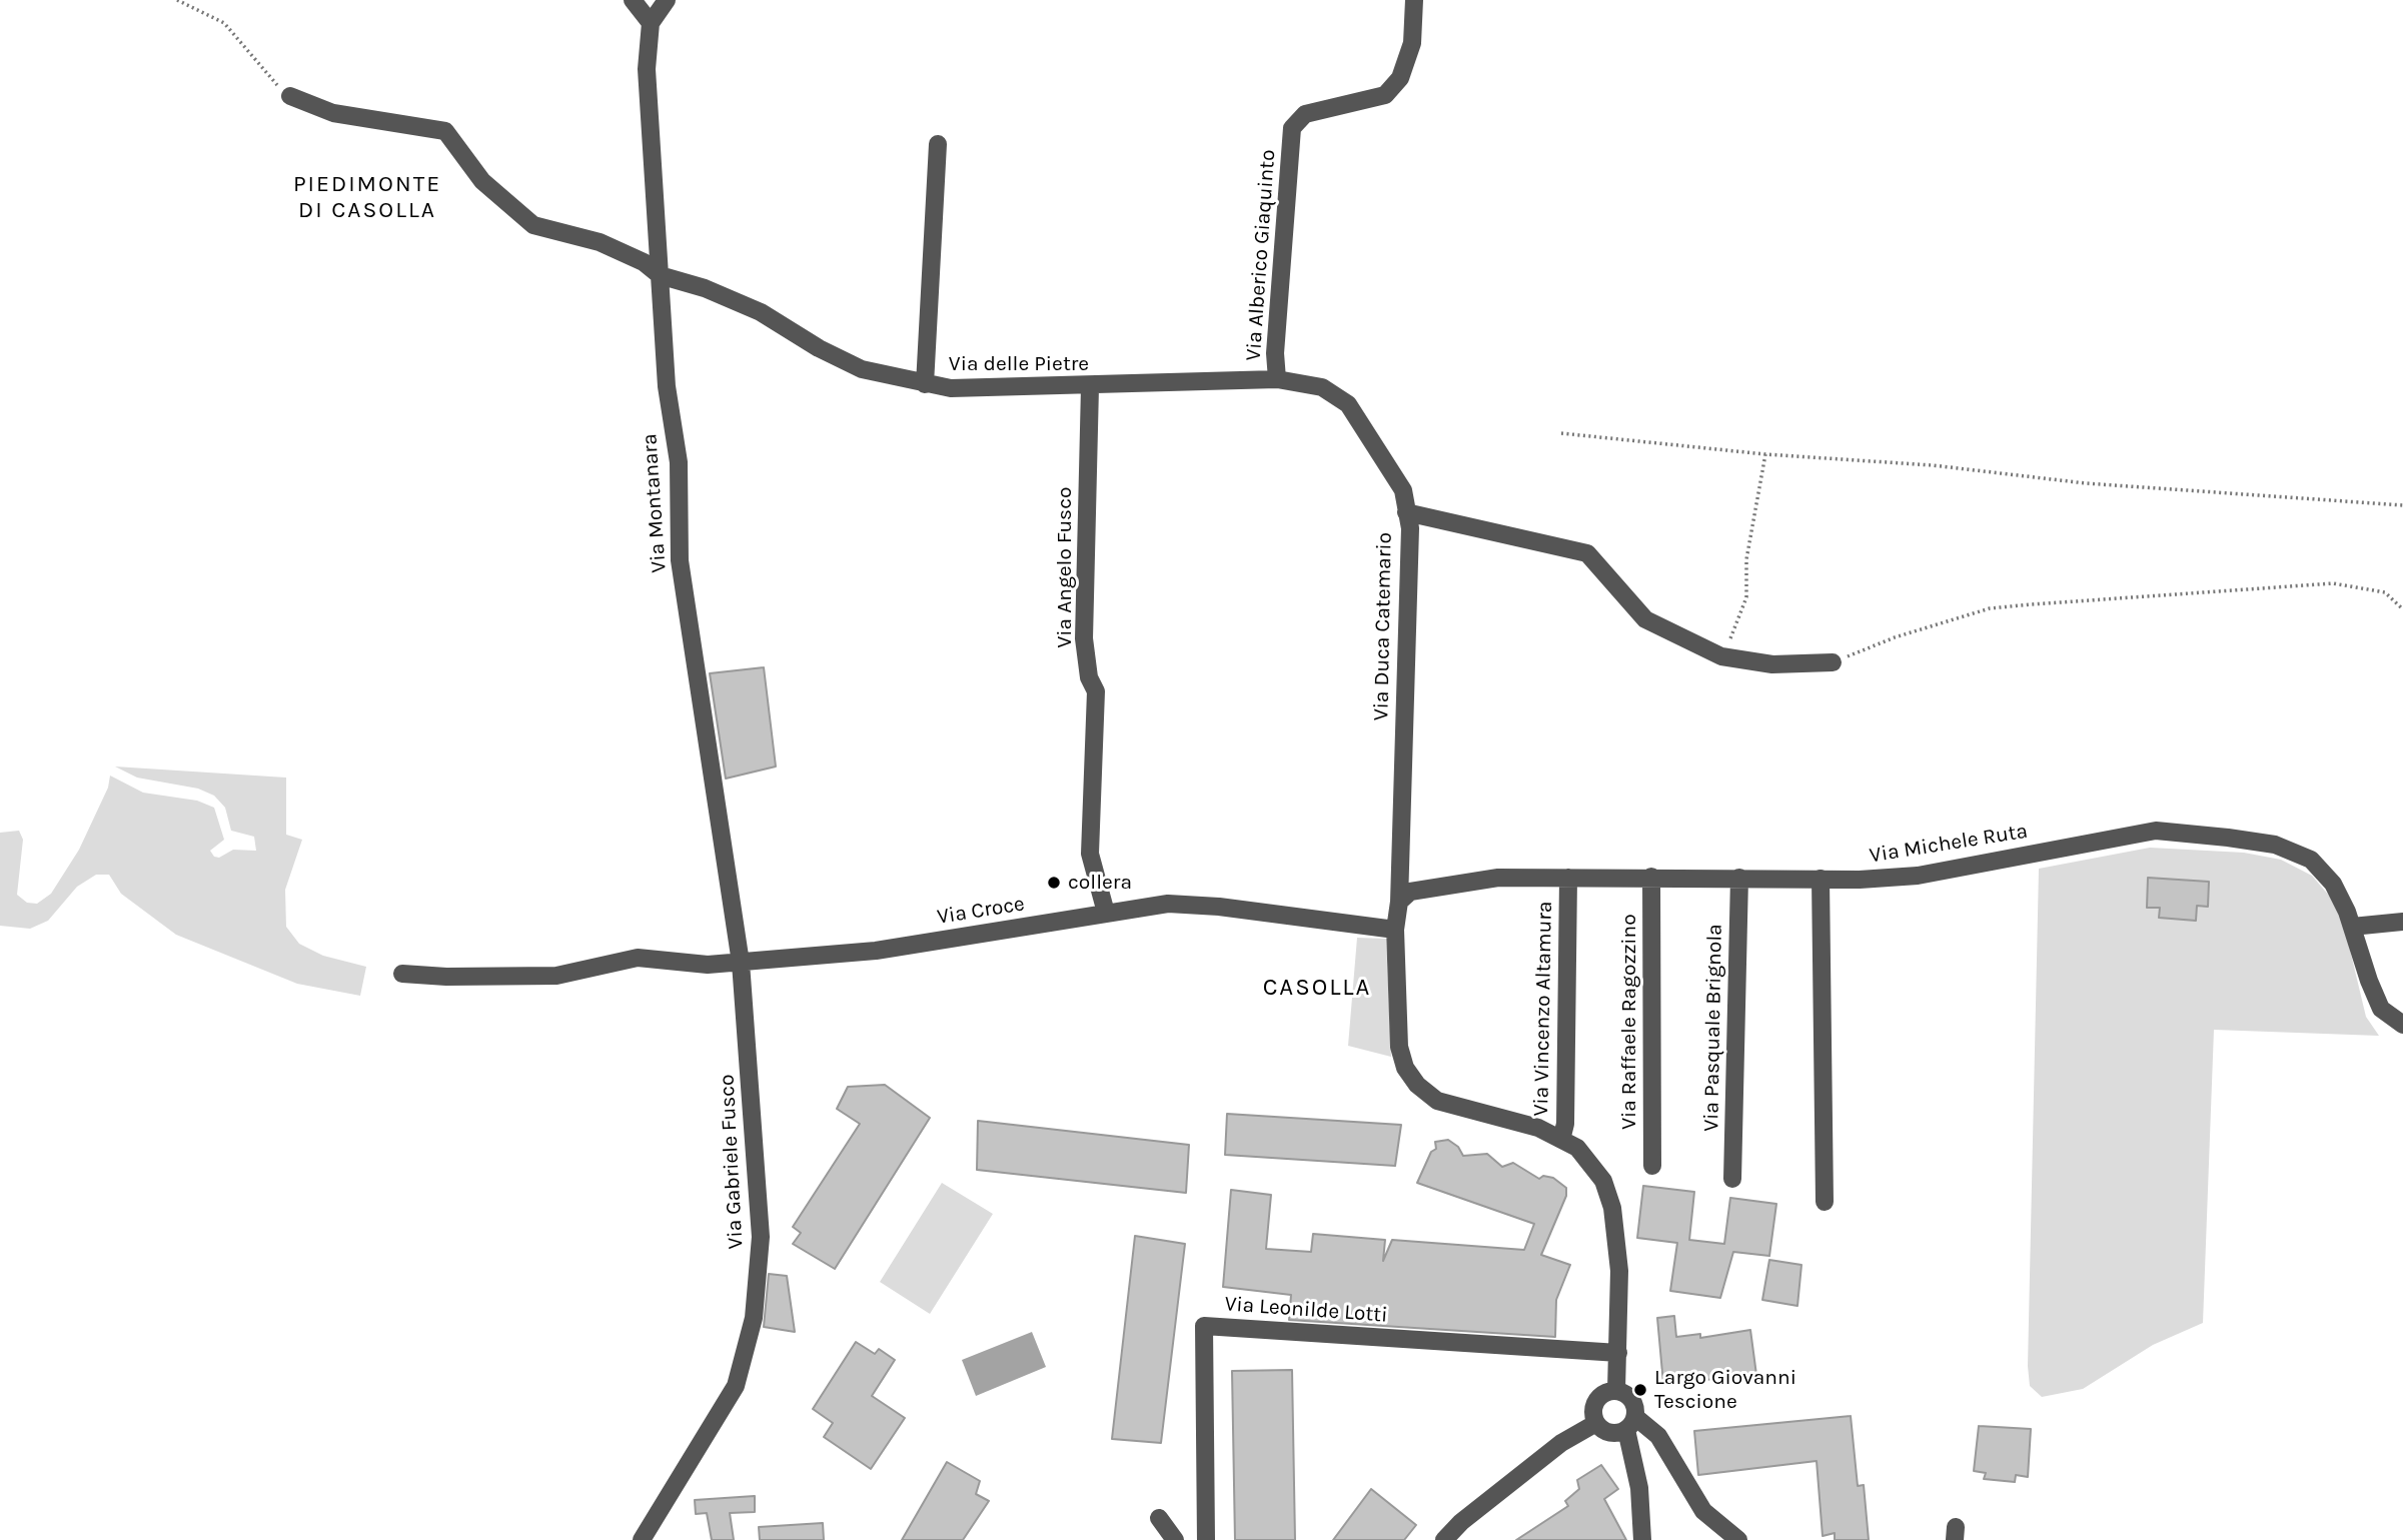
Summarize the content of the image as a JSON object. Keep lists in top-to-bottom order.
{
  "streets": {
    "street": [
      "Via Alberico Giaquinto",
      "Via delle Pietre",
      "Via Montanara",
      "Via Angelo Fusco",
      "Via Duca Catemario",
      "Via Michele Ruta",
      "Via Croce",
      "Via Vincenzo Altamura",
      "Via Raffaele Ragozzino",
      "Via Pasquale Brignola",
      "Via Gabriele Fusco",
      "Via Leonilde Lotti"
    ]
  },
  "crossings": [
    ["Via Alberico Giaquinto", "Via delle Pietre"],
    ["Via Alberico Giaquinto", "Via Duca Catemario"],
    ["Via delle Pietre", "Via Montanara"],
    ["Via delle Pietre", "Via Angelo Fusco"],
    ["Via delle Pietre", "Via Duca Catemario"],
    ["Via Montanara", "Via Croce"],
    ["Via Montanara", "Via Gabriele Fusco"],
    ["Via Angelo Fusco", "Via Croce"],
    ["Via Duca Catemario", "Via Michele Ruta"],
    ["Via Duca Catemario", "Via Croce"],
    ["Via Duca Catemario", "Via Vincenzo Altamura"],
    ["Via Duca Catemario", "Via Leonilde Lotti"],
    ["Via Michele Ruta", "Via Vincenzo Altamura"],
    ["Via Michele Ruta", "Via Raffaele Ragozzino"],
    ["Via Michele Ruta", "Via Pasquale Brignola"],
    ["Via Croce", "Via Gabriele Fusco"]
  ],
  "districts": ["PIEDIMONTE DI CASOLLA", "CASOLLA"],
  "places": ["collera", "Largo Giovanni Tescione"]
}
